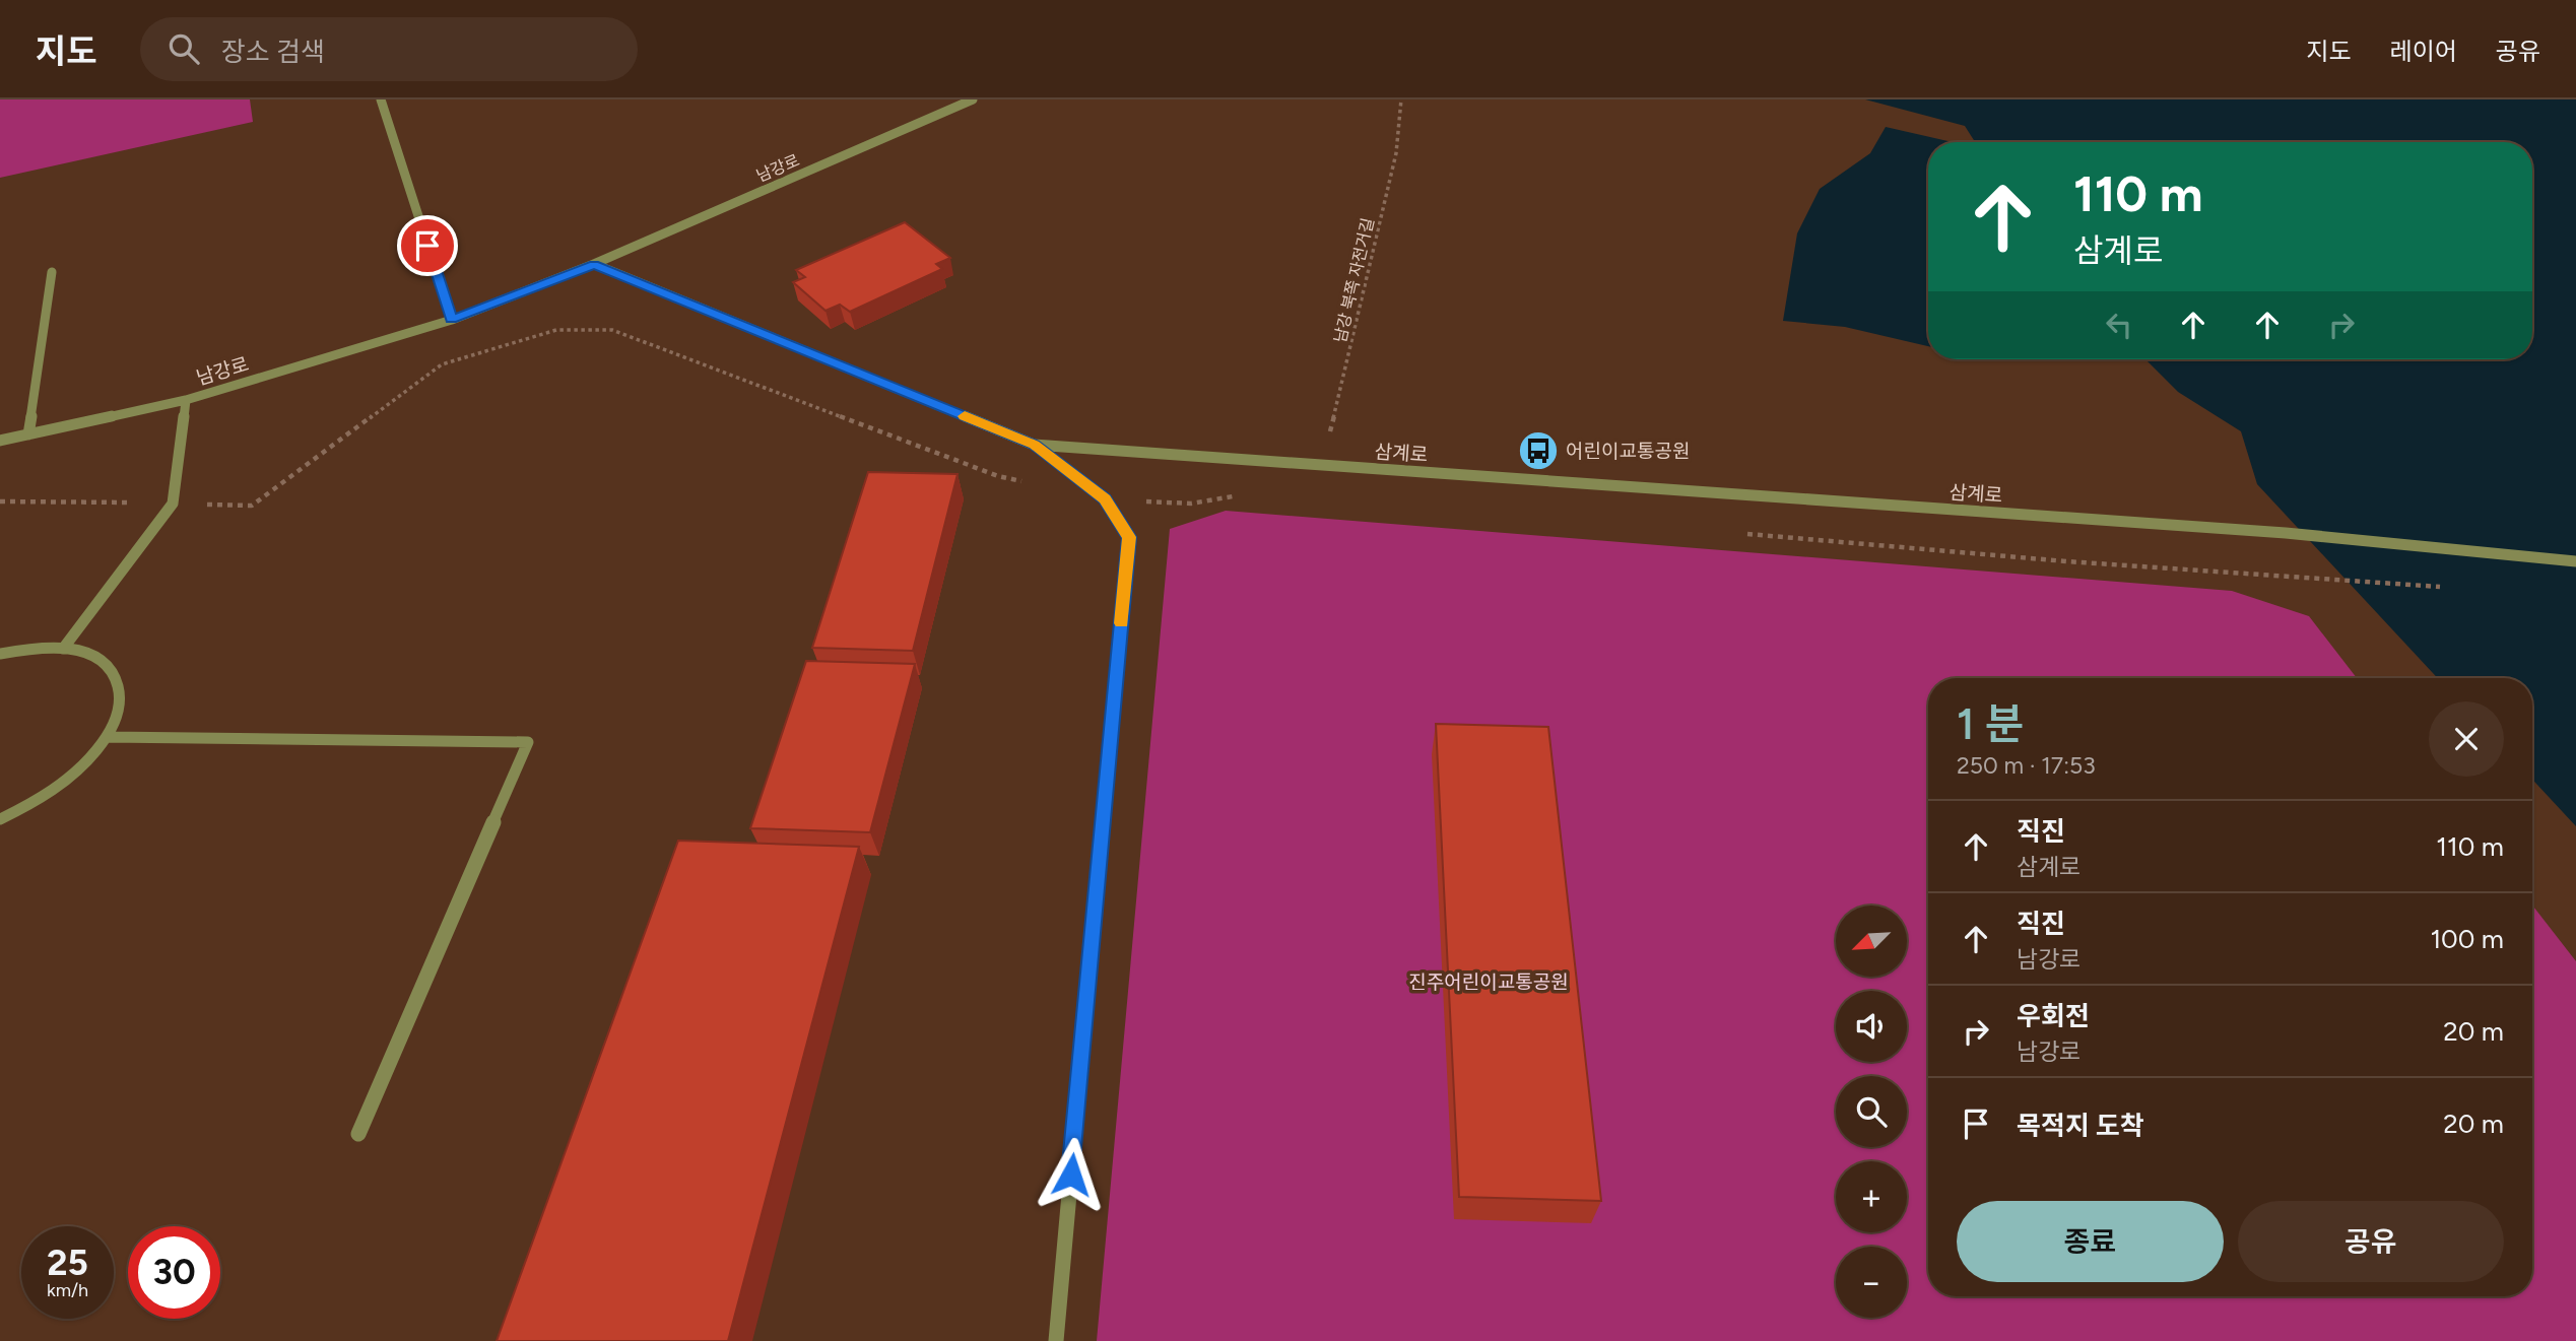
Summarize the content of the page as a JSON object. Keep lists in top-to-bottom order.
{
  "streets": {
    "street": ["남강로", "삼계로"],
    "path": ["남강 북쪽 자전거길"]
  },
  "crossings": [
    ["남강로", "삼계로"],
    ["남강 북쪽 자전거길", "삼계로"]
  ],
  "parks": ["진주어린이교통공원"],
  "places": {
    "bus stop": ["어린이교통공원"]
  },
  "north": "bottom left",
  "page": {
    "header": "지도",
    "search": "장소 검색",
    "nav": ["지도", "레이어", "공유"],
    "turn": ["110 m", "삼계로"],
    "heading": ["1 분", "250 m · 17:53"],
    "list": [
      {
        "name": "직진",
        "note": "삼계로",
        "value": "110 m"
      },
      {
        "name": "직진",
        "note": "남강로",
        "value": "100 m"
      },
      {
        "name": "우회전",
        "note": "남강로",
        "value": "20 m"
      },
      {
        "name": "목적지 도착",
        "value": "20 m"
      }
    ],
    "map_buttons": ["+", "−"],
    "buttons": ["종료", "공유"],
    "speed": "25 km/h",
    "limit": "30"
  }
}
